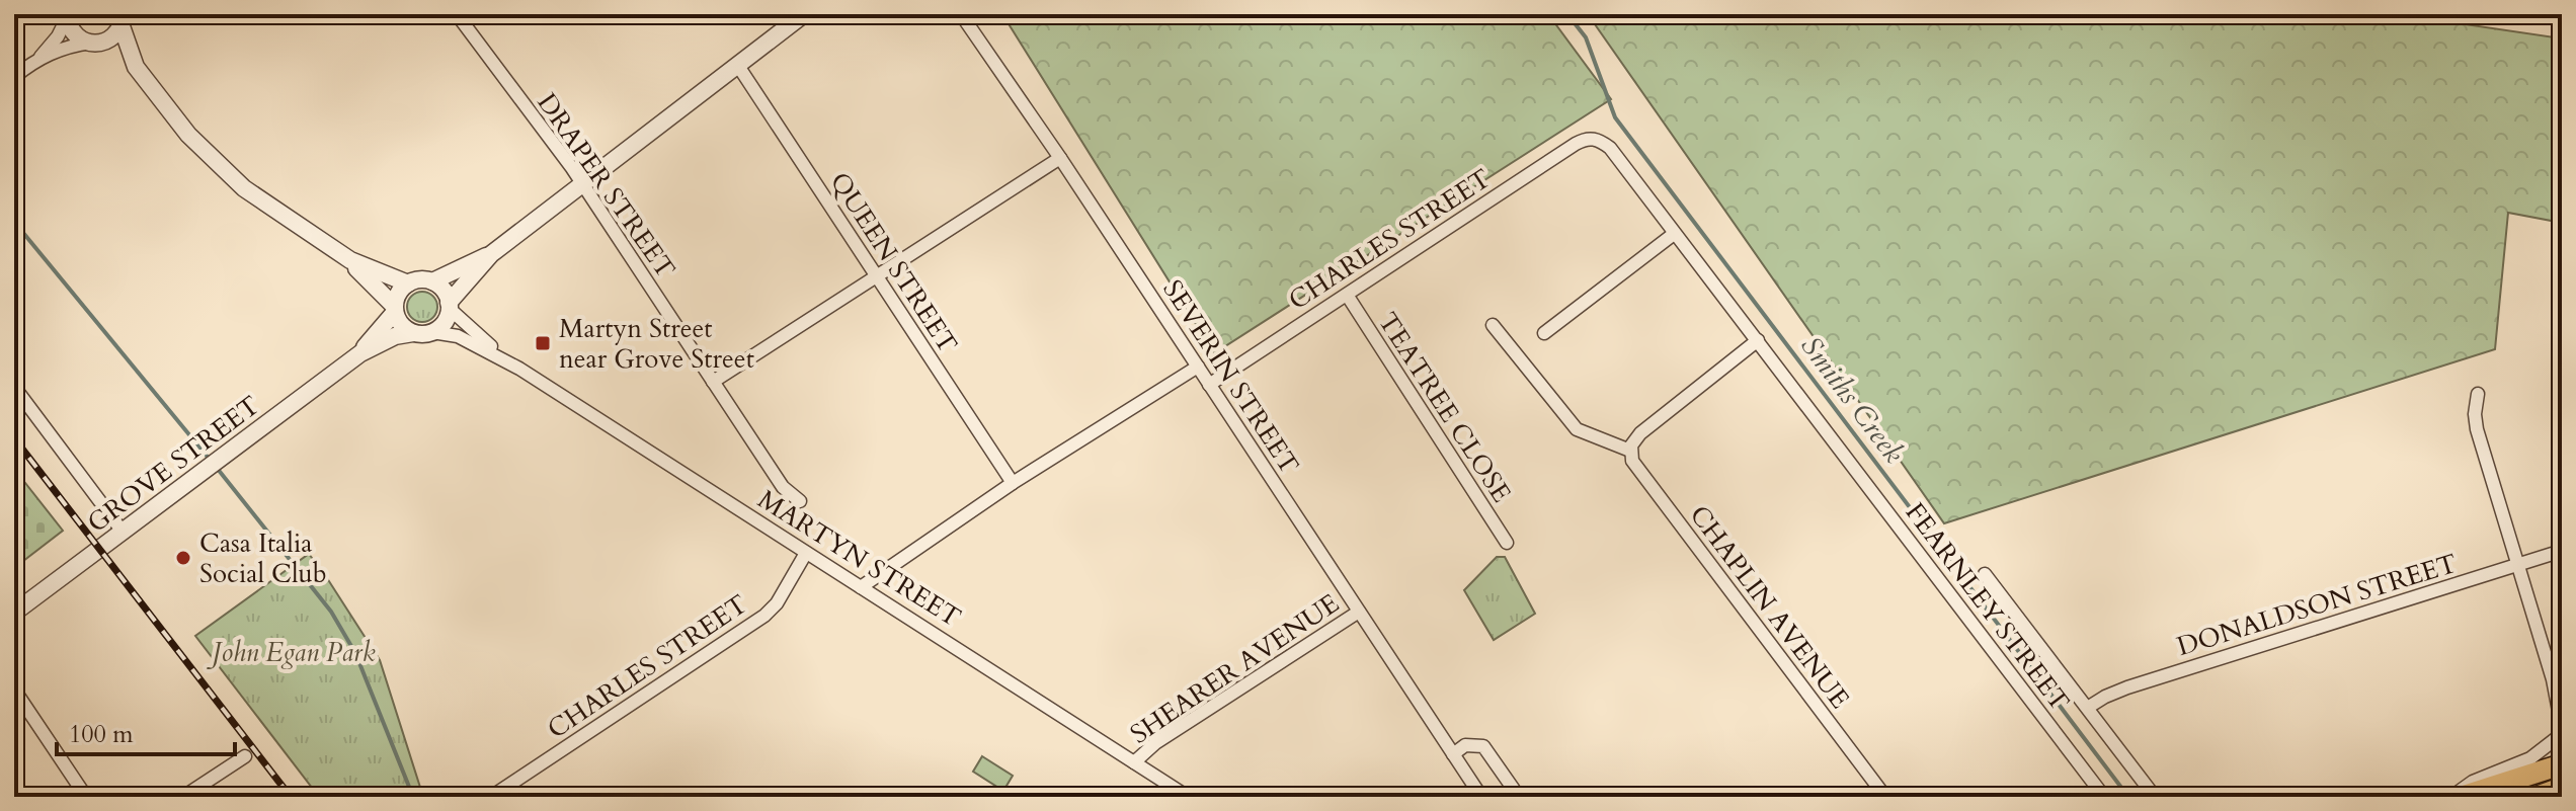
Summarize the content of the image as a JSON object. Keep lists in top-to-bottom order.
{
  "streets": {
    "street": [
      "DRAPER STREET",
      "CHARLES STREET",
      "QUEEN STREET",
      "SEVERIN STREET",
      "TEATREE CLOSE",
      "GROVE STREET",
      "MARTYN STREET",
      "DONALDSON STREET",
      "CHAPLIN AVENUE",
      "FEARNLEY STREET",
      "SHEARER AVENUE"
    ]
  },
  "crossings": [
    ["CHARLES STREET", "SEVERIN STREET"],
    ["CHARLES STREET", "TEATREE CLOSE"],
    ["CHARLES STREET", "MARTYN STREET"],
    ["CHARLES STREET", "FEARNLEY STREET"],
    ["SEVERIN STREET", "SHEARER AVENUE"],
    ["GROVE STREET", "MARTYN STREET"],
    ["MARTYN STREET", "SHEARER AVENUE"],
    ["DONALDSON STREET", "FEARNLEY STREET"]
  ],
  "water": ["Smiths Creek"],
  "parks": ["John Egan Park"],
  "places": {
    "transit": ["Martyn Street near Grove Street"],
    "other": ["Casa Italia Social Club"]
  },
  "scale_bar": "100 m"
}
